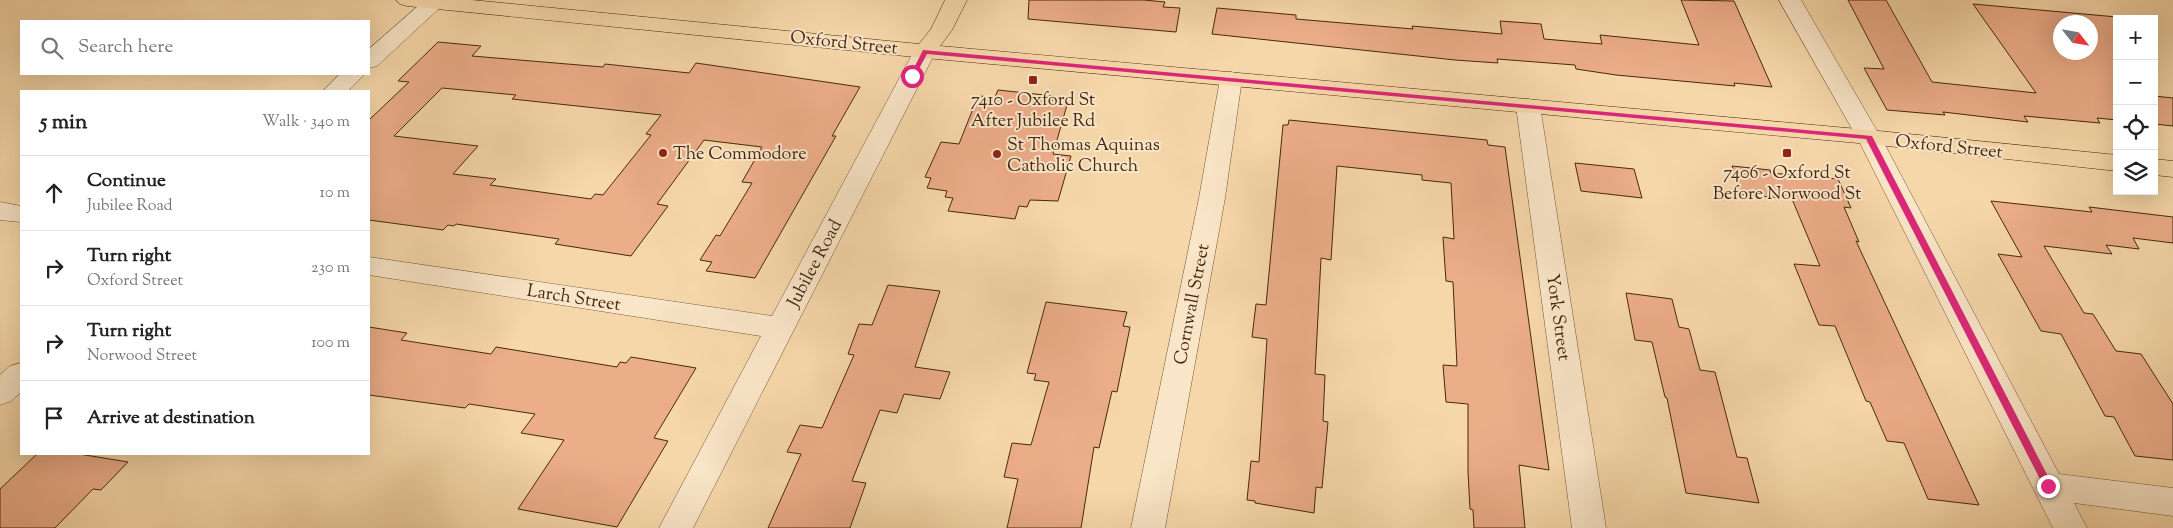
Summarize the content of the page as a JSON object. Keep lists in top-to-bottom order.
{
  "streets": {
    "main road": ["Oxford Street", "Jubilee Road"],
    "street": ["Larch Street", "Cornwall Street", "York Street"]
  },
  "crossings": [
    ["Oxford Street", "Jubilee Road"],
    ["Oxford Street", "Cornwall Street"],
    ["Oxford Street", "York Street"],
    ["Jubilee Road", "Larch Street"]
  ],
  "places": {
    "transit": ["7410 - Oxford St After Jubilee Rd", "7406 - Oxford St Before Norwood St"],
    "other": ["The Commodore", "St Thomas Aquinas Catholic Church"]
  },
  "north": "bottom right",
  "page": {
    "map_buttons": ["+", "−"],
    "search": "Search here",
    "heading": ["5 min", "Walk · 340 m"],
    "list": [
      ["Continue", "Jubilee Road", "10 m"],
      ["Turn right", "Oxford Street", "230 m"],
      ["Turn right", "Norwood Street", "100 m"],
      "Arrive at destination"
    ]
  }
}
